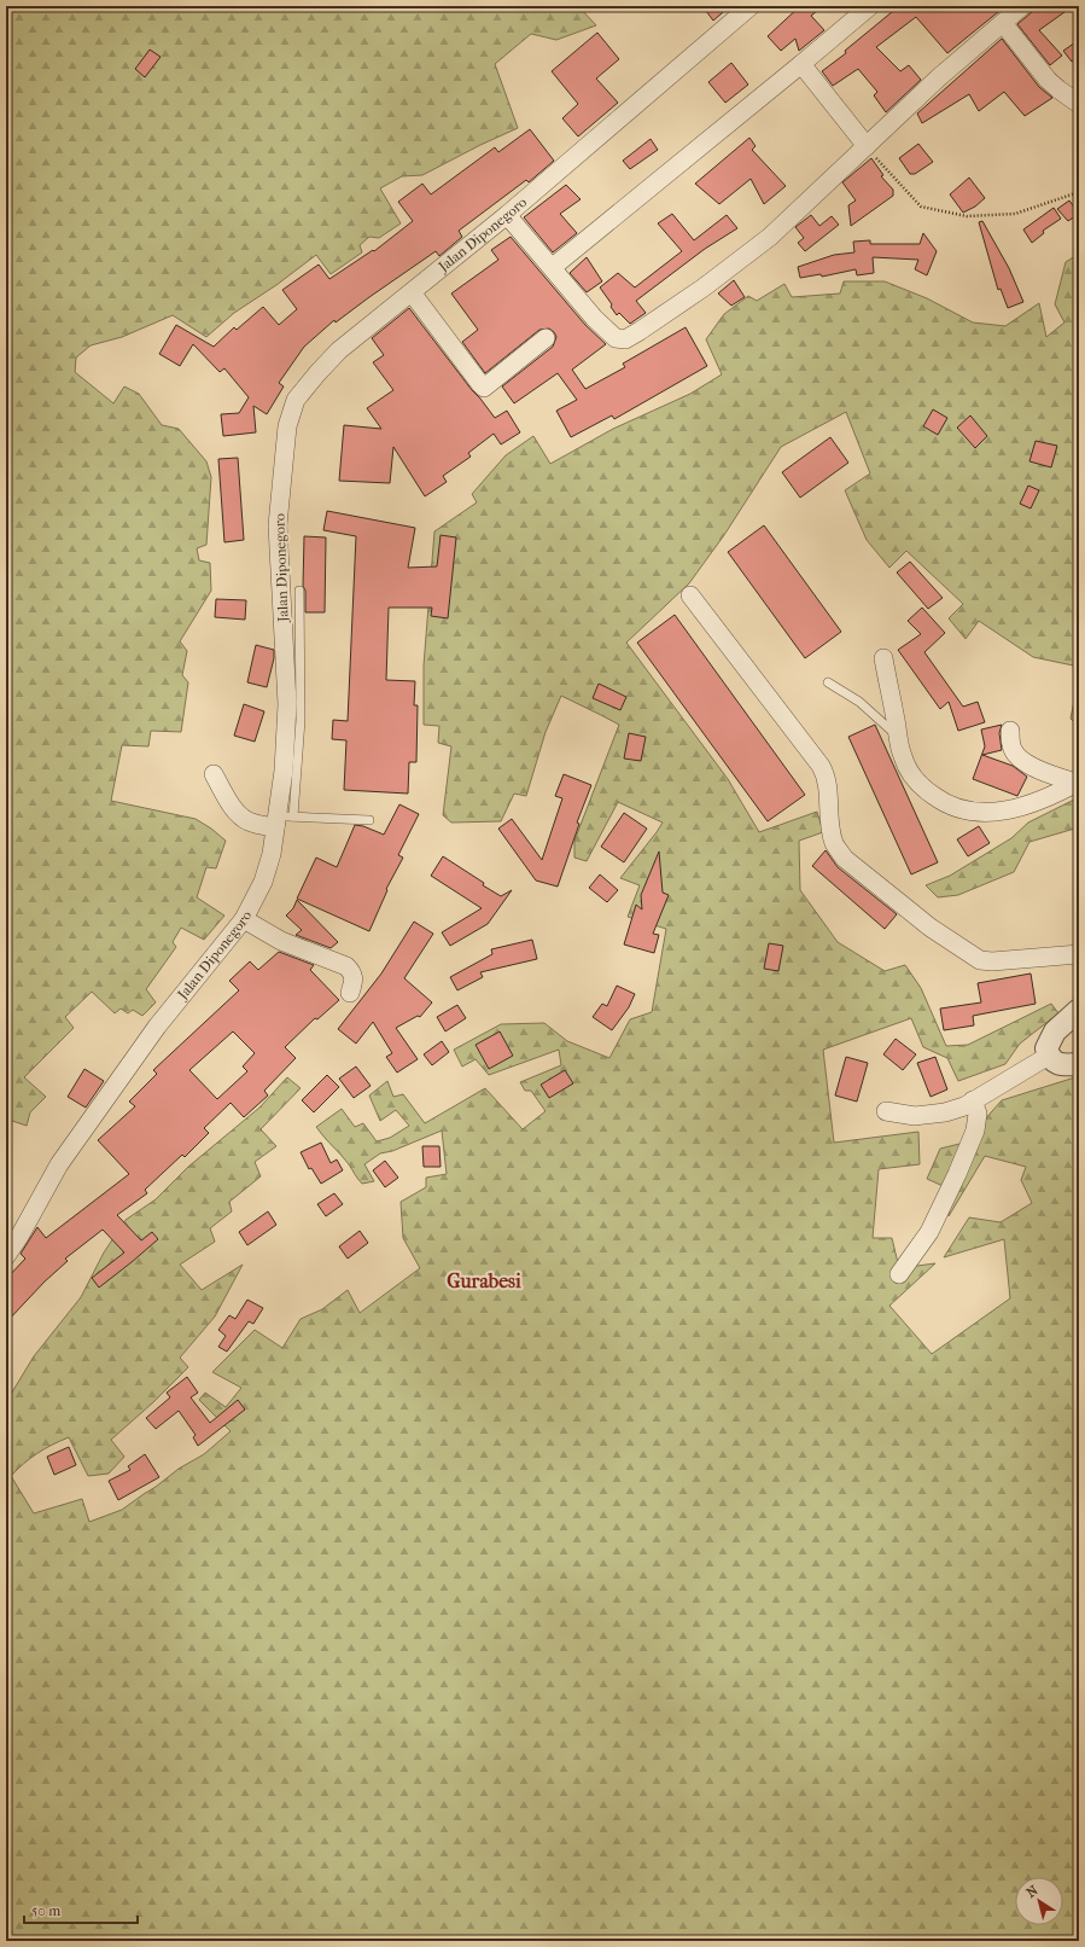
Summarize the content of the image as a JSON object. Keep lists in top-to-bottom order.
{
  "streets": {
    "street": ["Jalan Diponegoro"]
  },
  "districts": ["Gurabesi"],
  "scale_bar": "50 m",
  "north": "top left"
}
